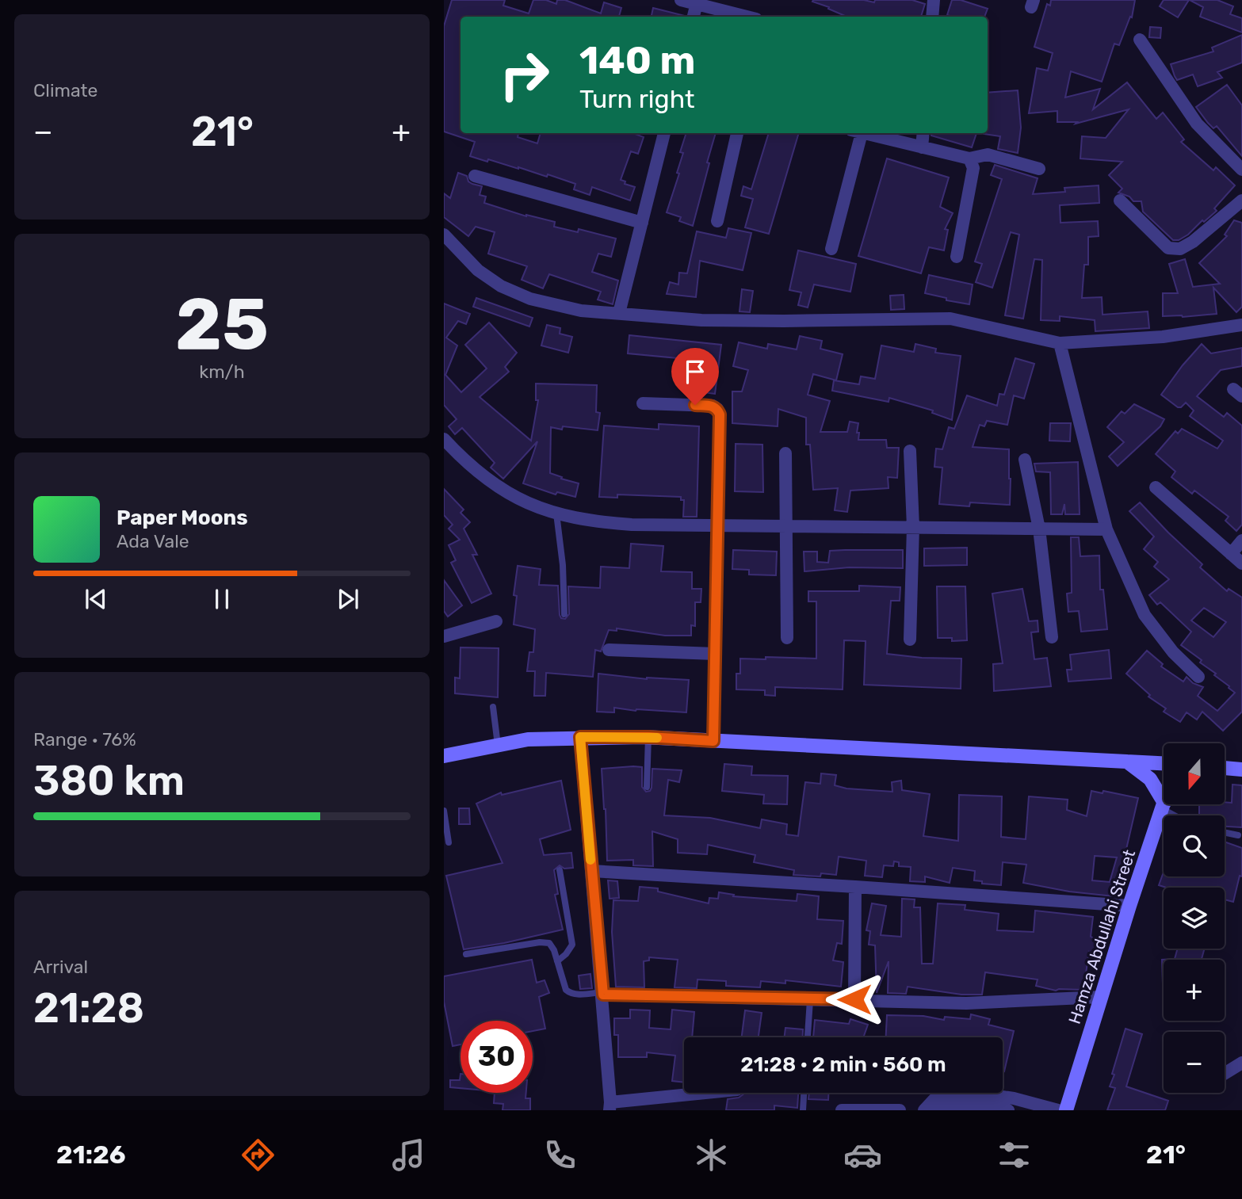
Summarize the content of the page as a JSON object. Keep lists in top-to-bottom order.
{
  "streets": {
    "main road": ["Hamza Abdullahi Street"]
  },
  "north": "bottom",
  "page": {
    "tile": [
      "Climate",
      ["25", "km/h"],
      ["Range · 76%", "380 km"],
      ["Arrival", "21:28"]
    ],
    "turn": ["140 m", "Turn right"],
    "heat": ["−", "21°", "+"],
    "song": ["Paper Moons", "Ada Vale"],
    "map_buttons": ["+", "−"],
    "limit": "30",
    "trip": "21:28 · 2 min · 560 m",
    "tabs": ["21:26", "21°"]
  }
}
